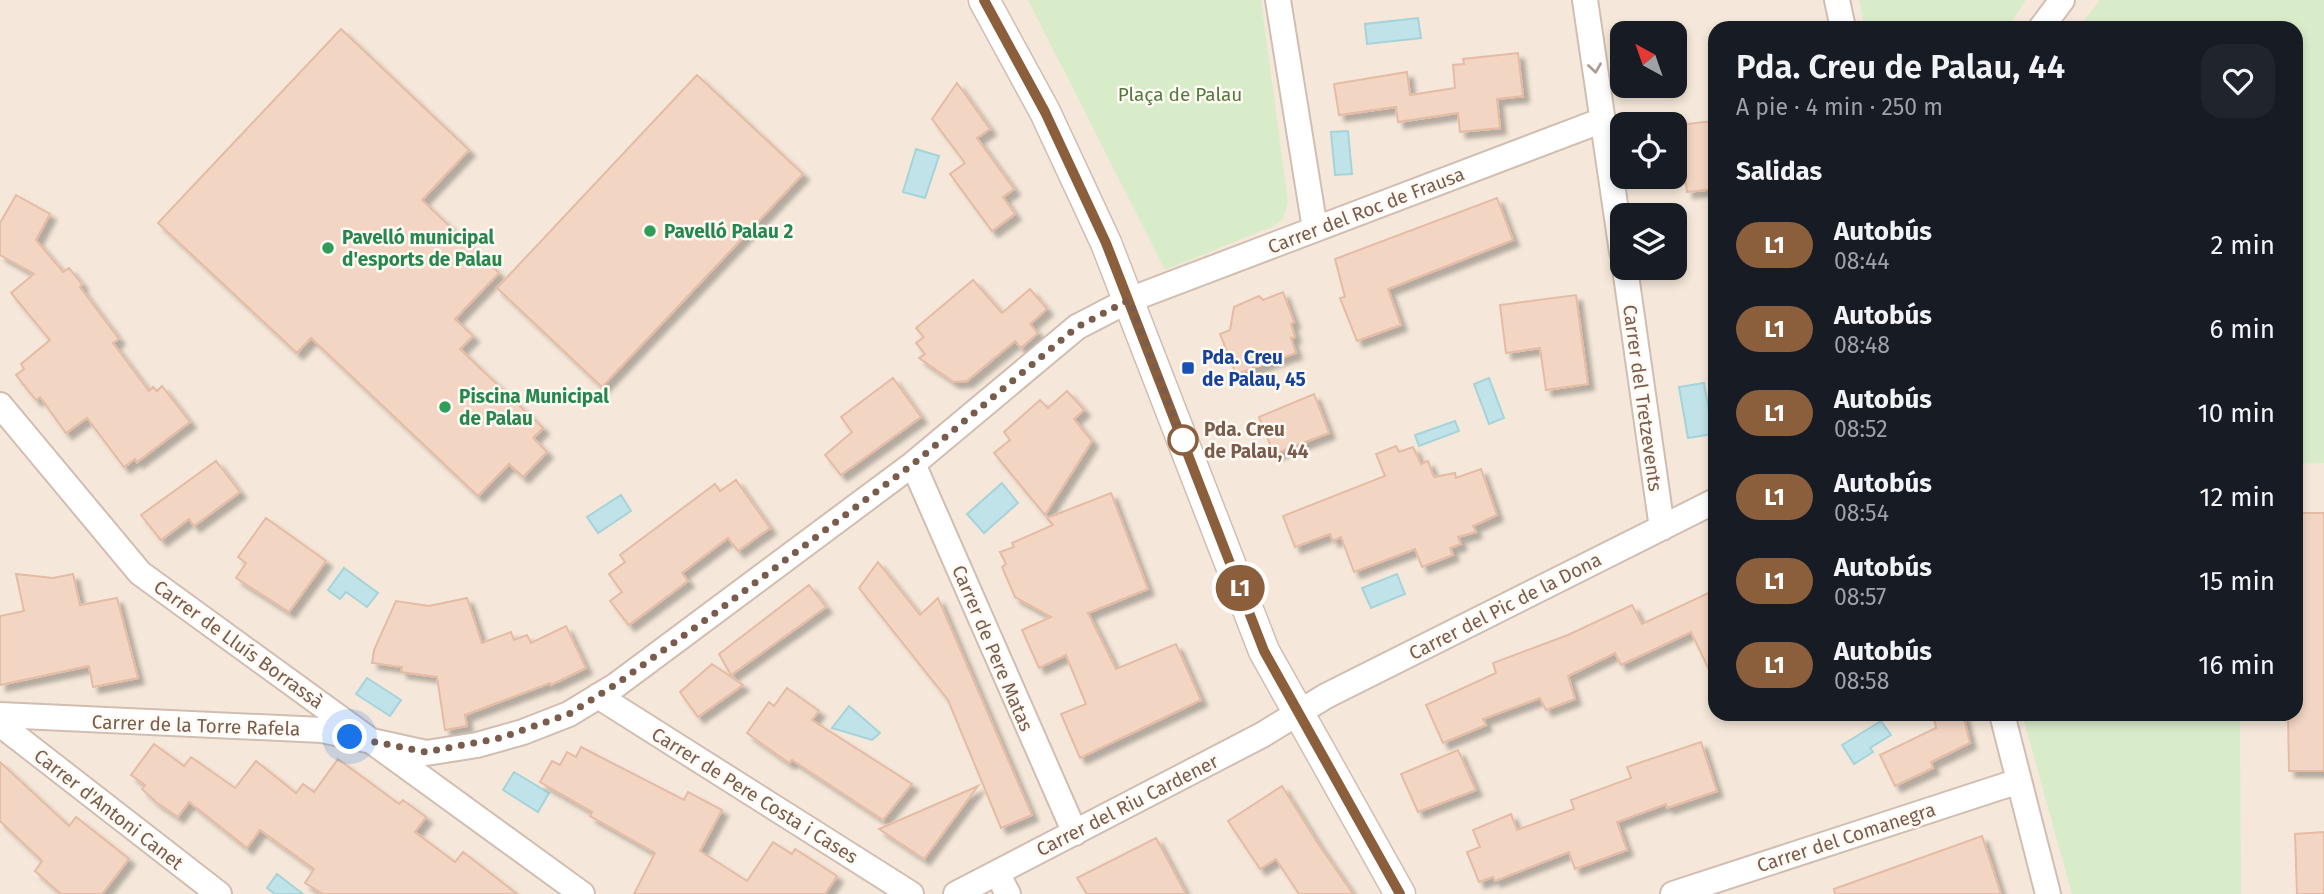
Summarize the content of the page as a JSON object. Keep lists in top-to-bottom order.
{
  "streets": {
    "street": [
      "Carrer del Roc de Frausa",
      "Carrer del Tretzevents",
      "Carrer del Pic de la Dona",
      "Carrer de Lluís Borrassà",
      "Carrer de Pere Matas",
      "Carrer de la Torre Rafela",
      "Carrer de Pere Costa i Cases",
      "Carrer del Riu Cardener",
      "Carrer d'Antoni Canet",
      "Carrer del Comanegra"
    ]
  },
  "crossings": [
    ["Carrer del Roc de Frausa", "Carrer de la Torre Rafela"],
    ["Carrer del Tretzevents", "Carrer del Pic de la Dona"],
    ["Carrer del Pic de la Dona", "Carrer del Riu Cardener"],
    ["Carrer de Lluís Borrassà", "Carrer de la Torre Rafela"],
    ["Carrer de Pere Matas", "Carrer de la Torre Rafela"],
    ["Carrer de Pere Matas", "Carrer del Riu Cardener"],
    ["Carrer de la Torre Rafela", "Carrer de Pere Costa i Cases"]
  ],
  "parks": ["Plaça de Palau"],
  "places": {
    "other": [
      "Pavelló Palau 2",
      "Pavelló municipal d'esports de Palau",
      "Piscina Municipal de Palau",
      "Pda. Creu de Palau, 44"
    ],
    "transit": ["Pda. Creu de Palau, 45"]
  },
  "lines": ["bus line L1"],
  "north": "top left",
  "page": {
    "on_map": "L1",
    "heading": [
      ["Pda. Creu de Palau, 44", "A pie · 4 min · 250 m"],
      "Salidas"
    ],
    "list": [
      {
        "mark": "L1",
        "name": "Autobús",
        "note": "08:44",
        "value": "2 min"
      },
      {
        "mark": "L1",
        "name": "Autobús",
        "note": "08:48",
        "value": "6 min"
      },
      {
        "mark": "L1",
        "name": "Autobús",
        "note": "08:52",
        "value": "10 min"
      },
      {
        "mark": "L1",
        "name": "Autobús",
        "note": "08:54",
        "value": "12 min"
      },
      {
        "mark": "L1",
        "name": "Autobús",
        "note": "08:57",
        "value": "15 min"
      },
      {
        "mark": "L1",
        "name": "Autobús",
        "note": "08:58",
        "value": "16 min"
      }
    ]
  }
}
